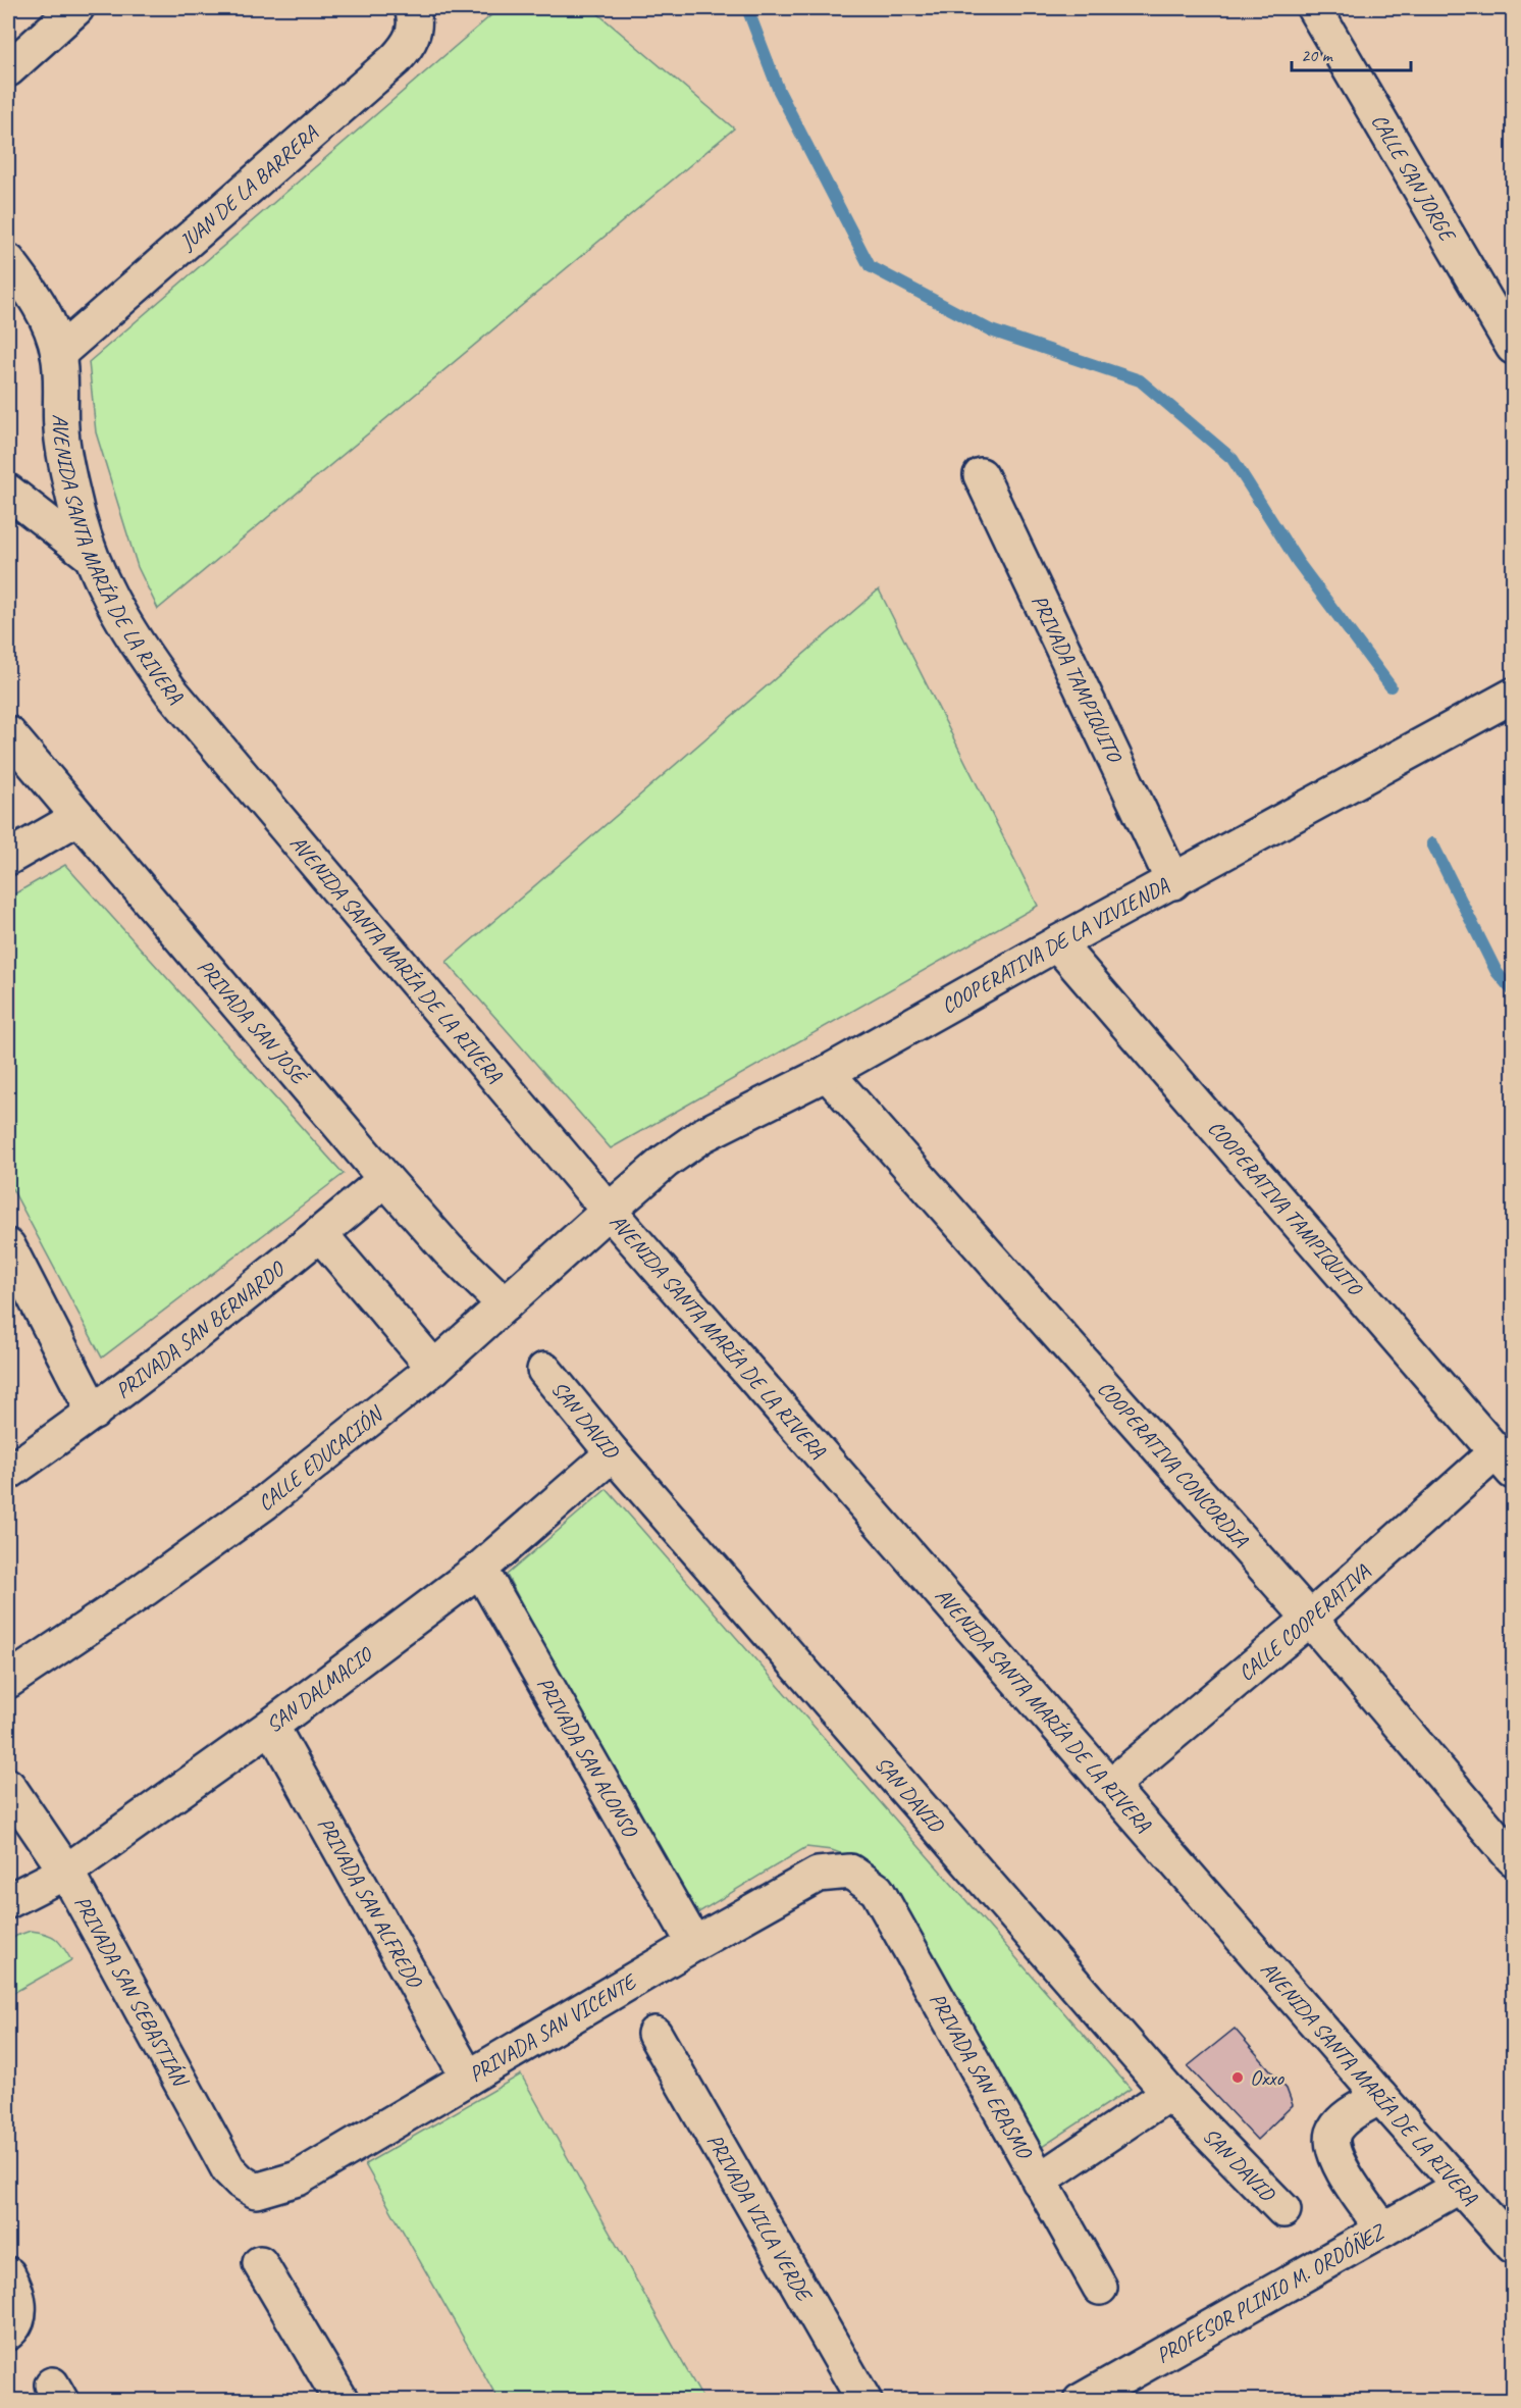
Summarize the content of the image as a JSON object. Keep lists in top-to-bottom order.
{
  "streets": {
    "street": [
      "CALLE SAN JORGE",
      "JUAN DE LA BARRERA",
      "AVENIDA SANTA MARÍA DE LA RIVERA",
      "PRIVADA TAMPIQUITO",
      "COOPERATIVA DE LA VIVIENDA",
      "PRIVADA SAN JOSÉ",
      "COOPERATIVA TAMPIQUITO",
      "PRIVADA SAN BERNARDO",
      "SAN DAVID",
      "CALLE EDUCACIÓN",
      "COOPERATIVA CONCORDIA",
      "CALLE COOPERATIVA",
      "SAN DALMACIO",
      "PRIVADA SAN ALONSO",
      "PRIVADA SAN ALFREDO",
      "PRIVADA SAN SEBASTIÁN",
      "PRIVADA SAN VICENTE",
      "PRIVADA SAN ERASMO",
      "PRIVADA VILLA VERDE",
      "PROFESOR PLINIO M. ORDÓÑEZ"
    ]
  },
  "crossings": [
    ["JUAN DE LA BARRERA", "AVENIDA SANTA MARÍA DE LA RIVERA"],
    ["AVENIDA SANTA MARÍA DE LA RIVERA", "COOPERATIVA DE LA VIVIENDA"],
    ["AVENIDA SANTA MARÍA DE LA RIVERA", "CALLE EDUCACIÓN"],
    ["AVENIDA SANTA MARÍA DE LA RIVERA", "CALLE COOPERATIVA"],
    ["AVENIDA SANTA MARÍA DE LA RIVERA", "PROFESOR PLINIO M. ORDÓÑEZ"],
    ["PRIVADA TAMPIQUITO", "COOPERATIVA DE LA VIVIENDA"],
    ["COOPERATIVA DE LA VIVIENDA", "COOPERATIVA TAMPIQUITO"],
    ["COOPERATIVA DE LA VIVIENDA", "CALLE EDUCACIÓN"],
    ["COOPERATIVA DE LA VIVIENDA", "COOPERATIVA CONCORDIA"],
    ["PRIVADA SAN JOSÉ", "PRIVADA SAN BERNARDO"],
    ["PRIVADA SAN JOSÉ", "CALLE EDUCACIÓN"],
    ["COOPERATIVA TAMPIQUITO", "CALLE COOPERATIVA"],
    ["SAN DAVID", "SAN DALMACIO"],
    ["COOPERATIVA CONCORDIA", "CALLE COOPERATIVA"],
    ["SAN DALMACIO", "PRIVADA SAN ALONSO"],
    ["SAN DALMACIO", "PRIVADA SAN ALFREDO"],
    ["SAN DALMACIO", "PRIVADA SAN SEBASTIÁN"],
    ["PRIVADA SAN ALONSO", "PRIVADA SAN VICENTE"],
    ["PRIVADA SAN ALFREDO", "PRIVADA SAN VICENTE"],
    ["PRIVADA SAN SEBASTIÁN", "PRIVADA SAN VICENTE"],
    ["PRIVADA SAN VICENTE", "PRIVADA SAN ERASMO"]
  ],
  "places": ["Oxxo"],
  "scale_bar": "20 m"
}
